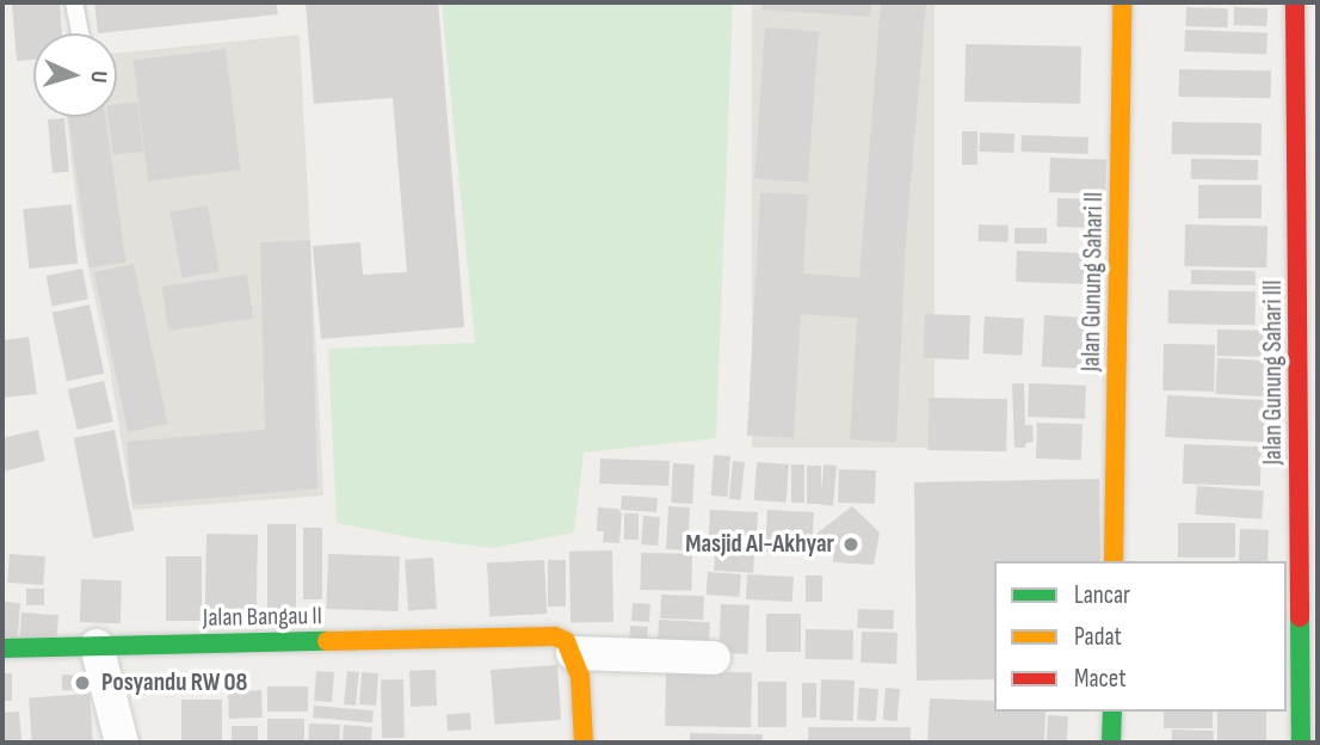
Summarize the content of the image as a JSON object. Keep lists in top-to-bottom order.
{
  "streets": {
    "street": ["Jalan Gunung Sahari II", "Jalan Gunung Sahari III", "Jalan Bangau II"]
  },
  "places": ["Masjid Al-Akhyar", "Posyandu RW 08"],
  "legend": ["Lancar", "Padat", "Macet"],
  "north": "right"
}
